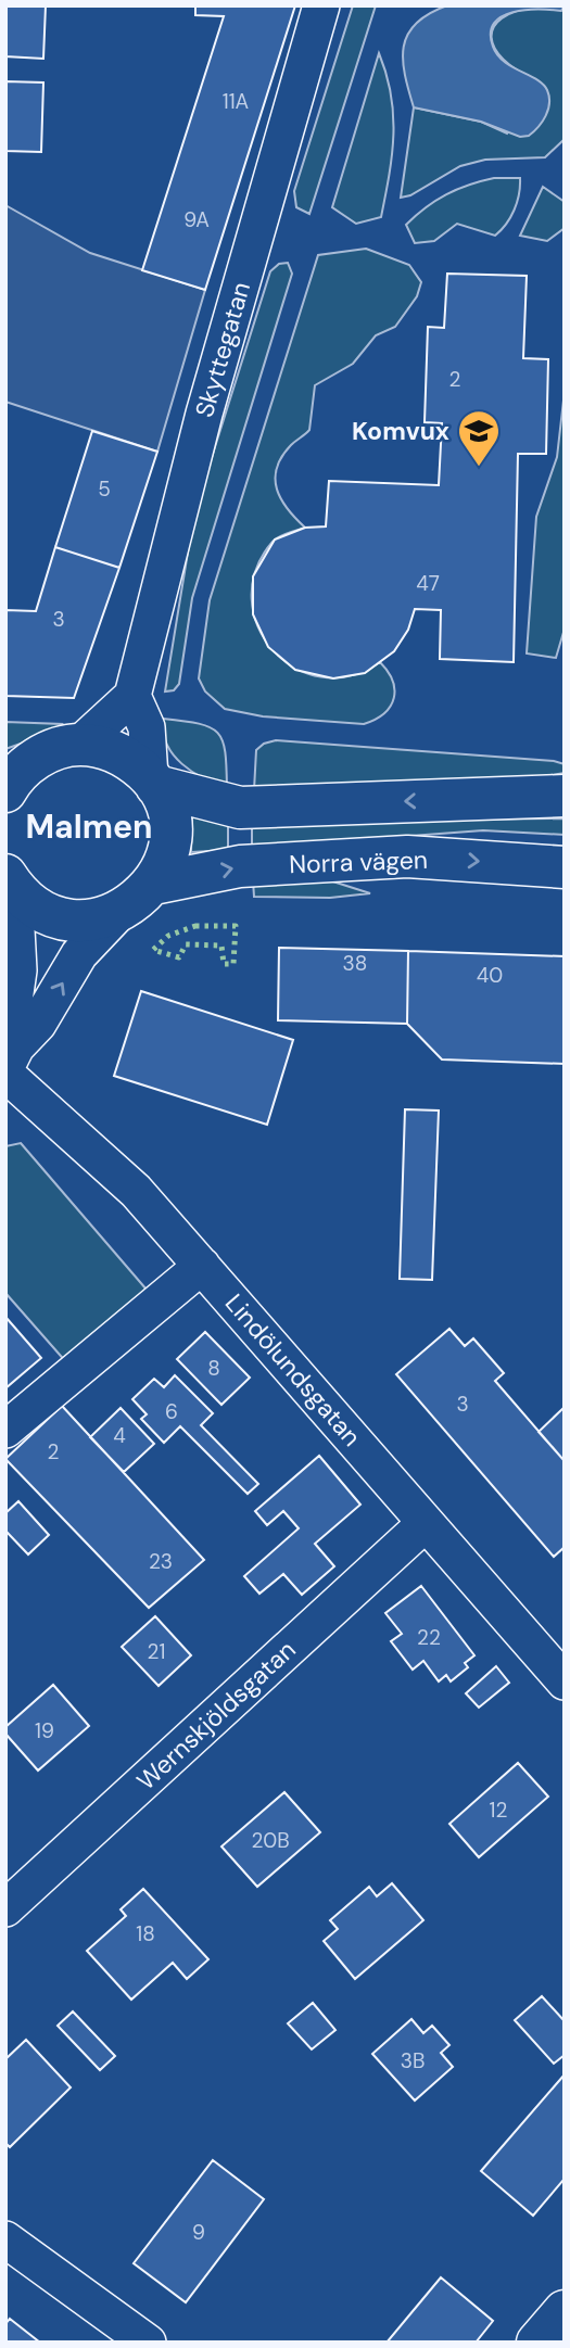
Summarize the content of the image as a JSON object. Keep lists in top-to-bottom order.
{
  "streets": {
    "street": [
      "Skyttegatan",
      "Norra vägen",
      "Lindölundsgatan",
      "Wernskjöldsgatan"
    ]
  },
  "crossings": [
    ["Lindölundsgatan", "Wernskjöldsgatan"]
  ],
  "districts": ["Malmen"],
  "places": {
    "school or university": ["Komvux"]
  },
  "house_numbers": [
    "11A",
    "9A",
    "2",
    "5",
    "47",
    "3",
    "38",
    "40",
    "8",
    "3",
    "6",
    "4",
    "2",
    "23",
    "22",
    "21",
    "19",
    "12",
    "20B",
    "18",
    "3B",
    "9"
  ]
}
